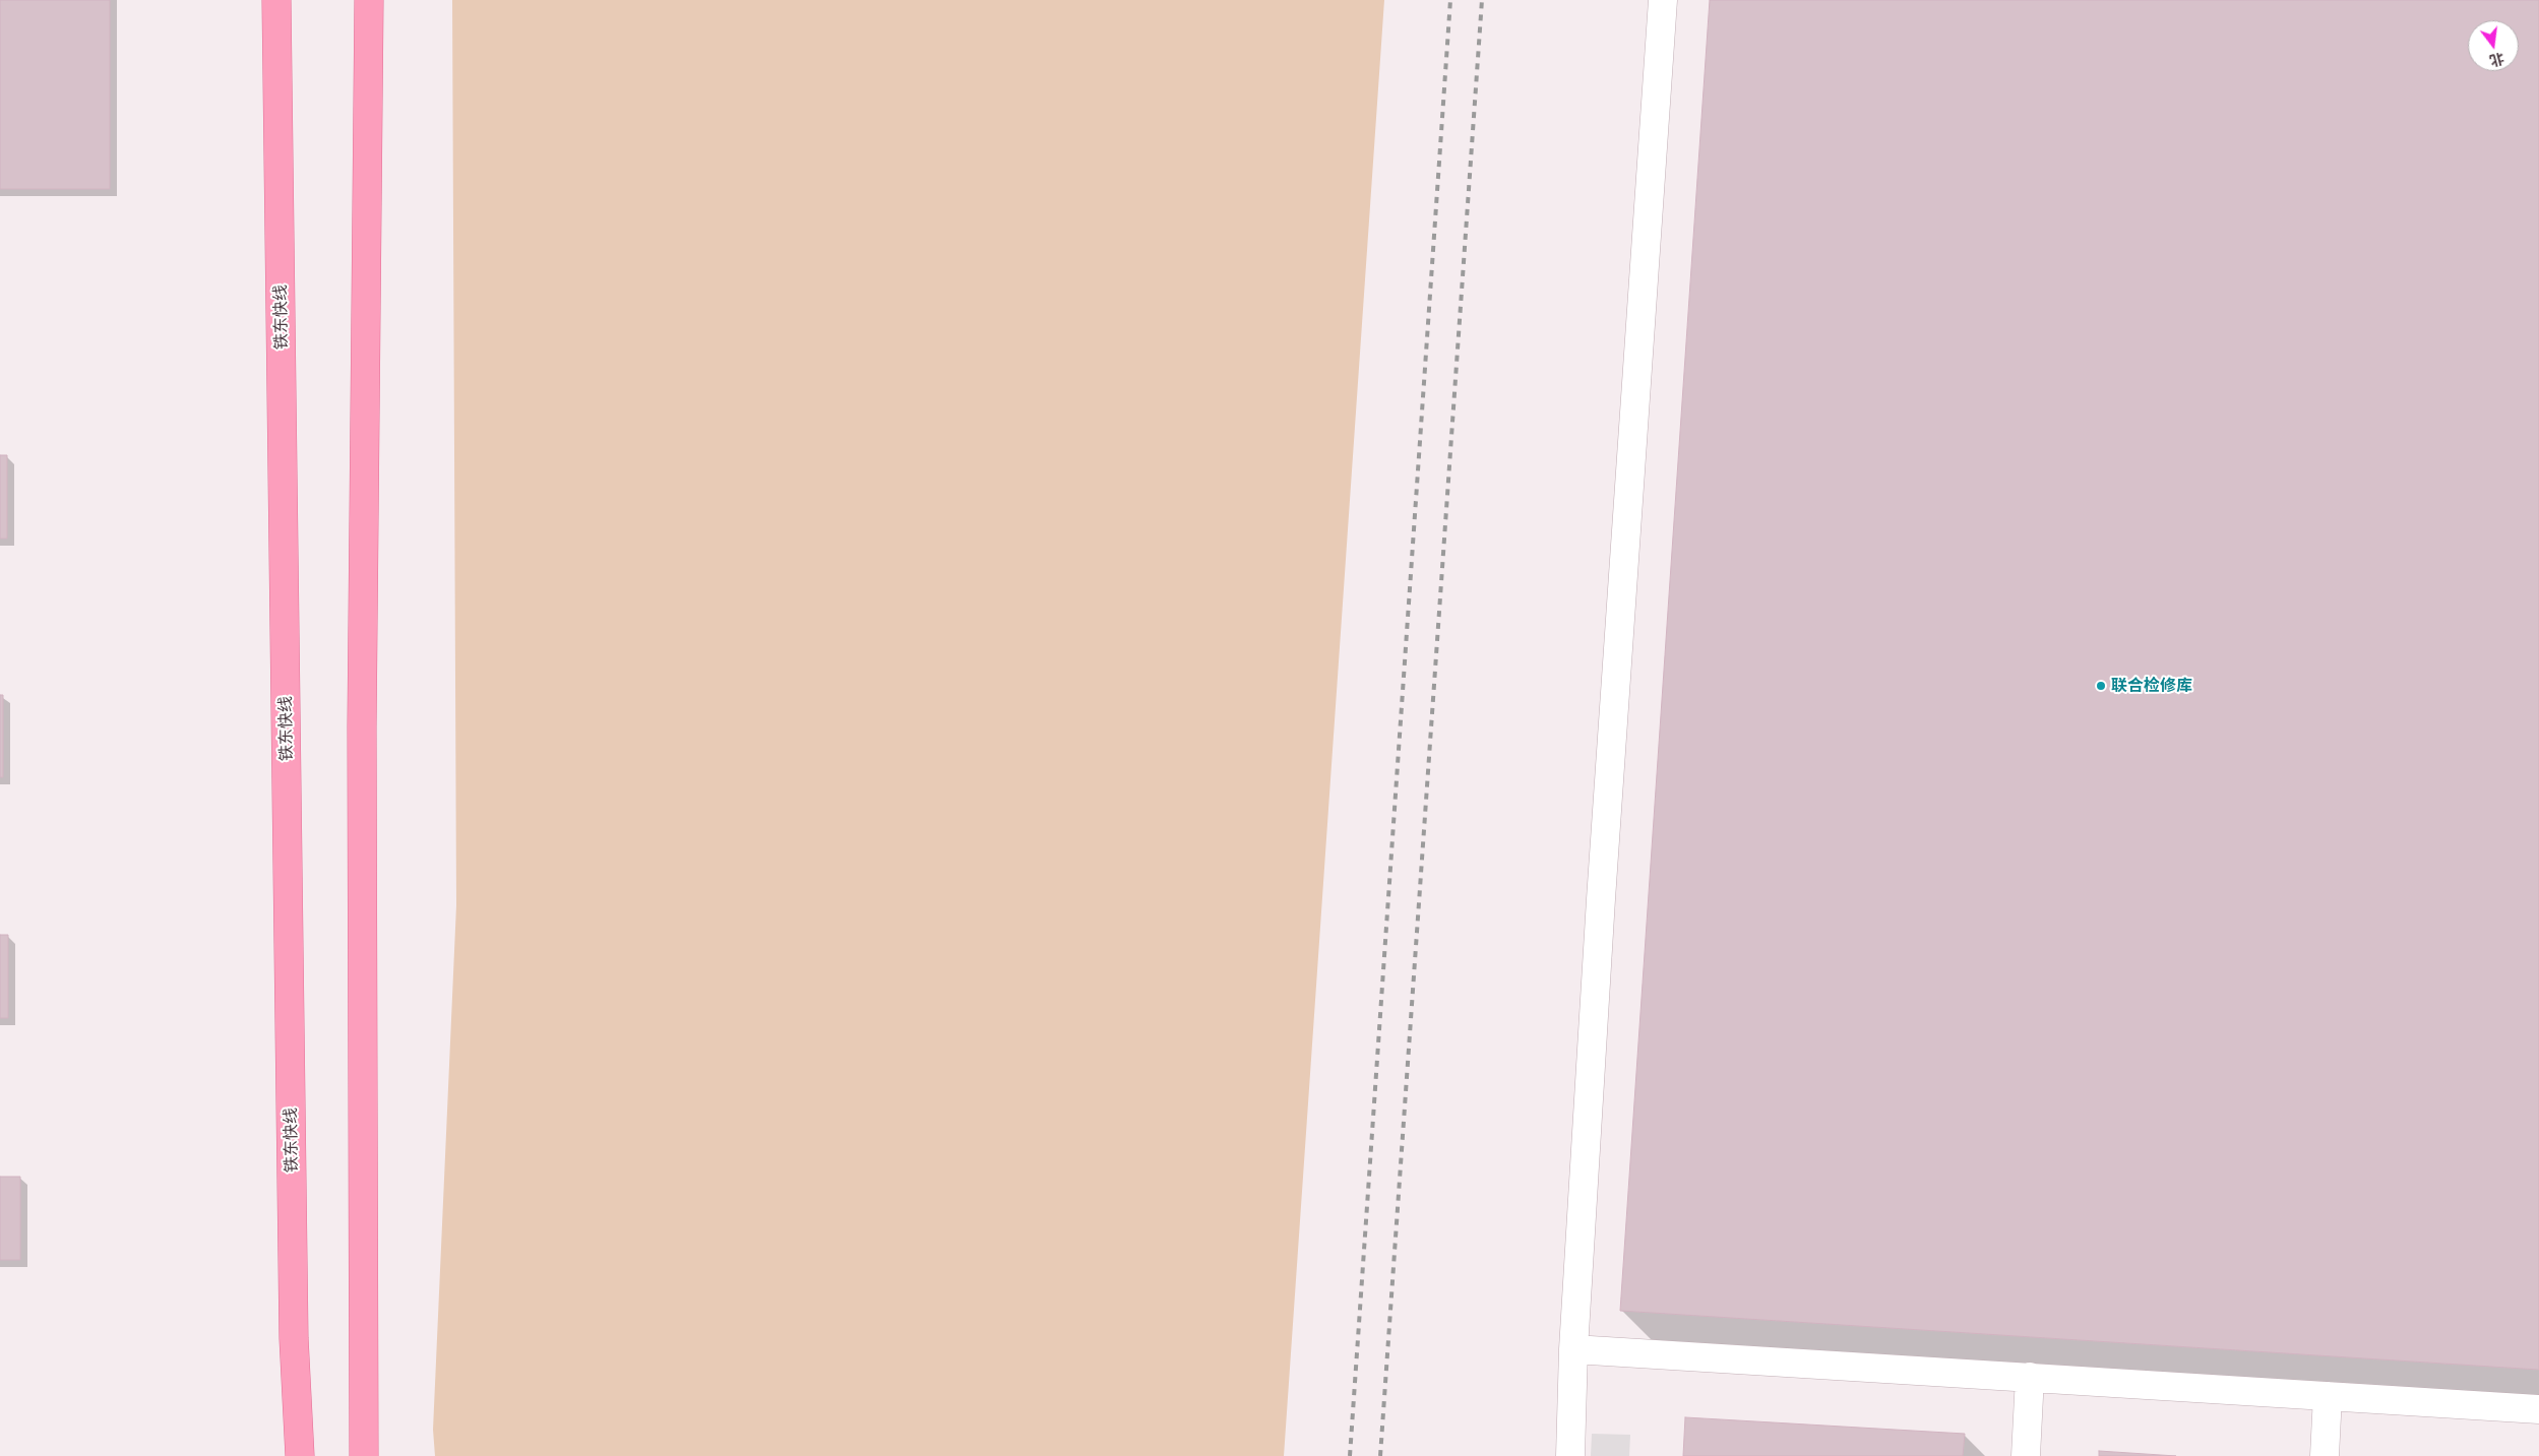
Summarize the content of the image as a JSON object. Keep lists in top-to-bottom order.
{
  "streets": {
    "main road": ["铁东快线"]
  },
  "places": ["联合检修库"],
  "north": "bottom"
}
